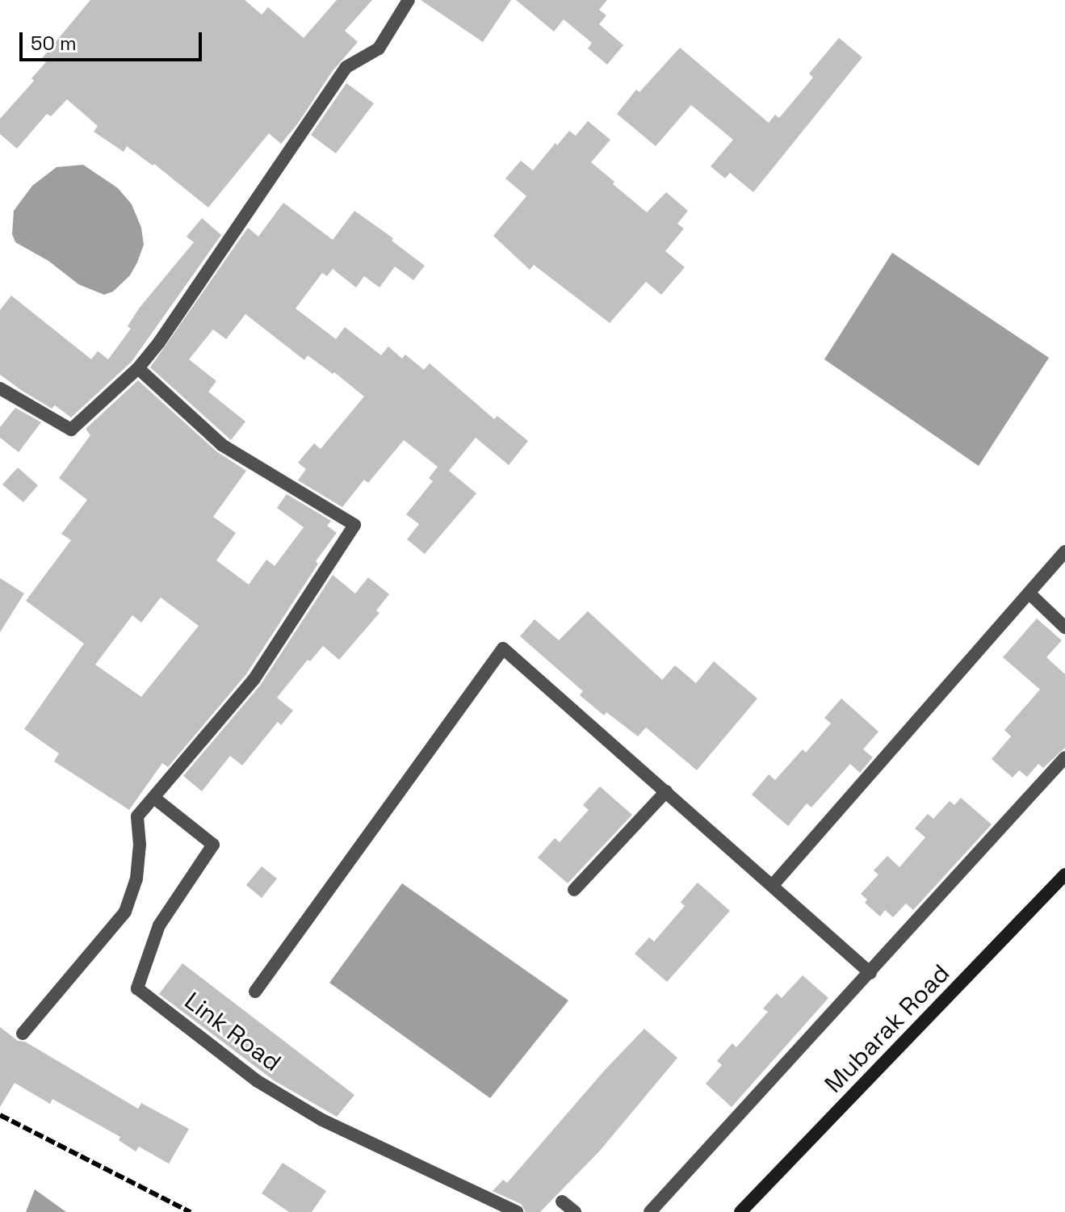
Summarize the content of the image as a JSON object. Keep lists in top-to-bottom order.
{
  "streets": {
    "street": ["Mubarak Road", "Link Road"]
  },
  "scale_bar": "50 m"
}
